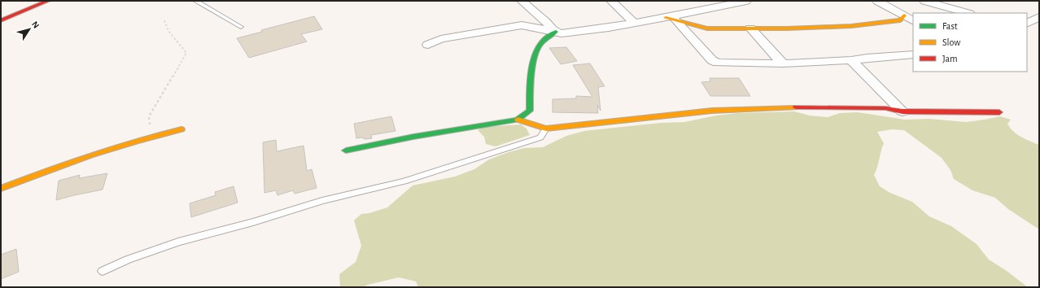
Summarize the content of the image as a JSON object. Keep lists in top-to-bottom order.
{
  "legend": ["Fast", "Slow", "Jam"],
  "north": "top right"
}
